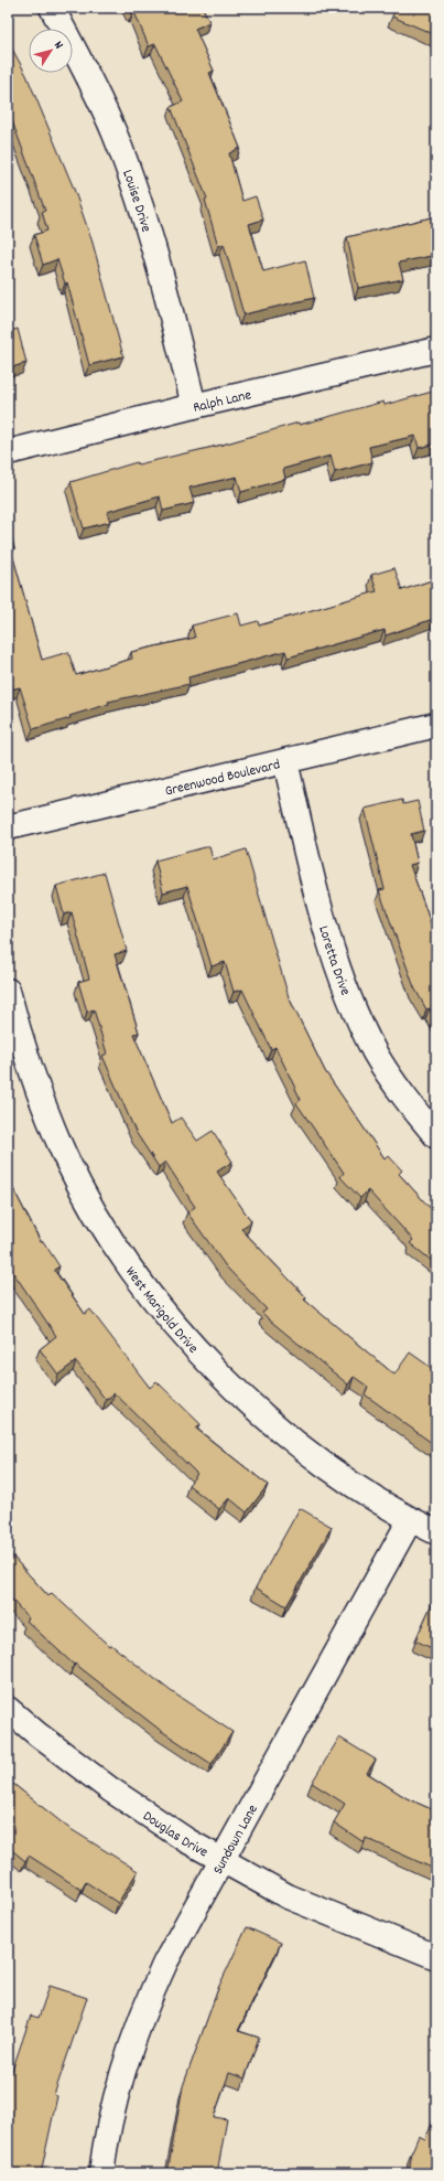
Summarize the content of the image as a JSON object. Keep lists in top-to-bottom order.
{
  "streets": {
    "street": [
      "Louise Drive",
      "Ralph Lane",
      "Greenwood Boulevard",
      "Loretta Drive",
      "West Marigold Drive",
      "Douglas Drive",
      "Sundown Lane"
    ]
  },
  "crossings": [
    ["Louise Drive", "Ralph Lane"],
    ["Greenwood Boulevard", "Loretta Drive"],
    ["West Marigold Drive", "Sundown Lane"],
    ["Douglas Drive", "Sundown Lane"]
  ],
  "north": "top right"
}
